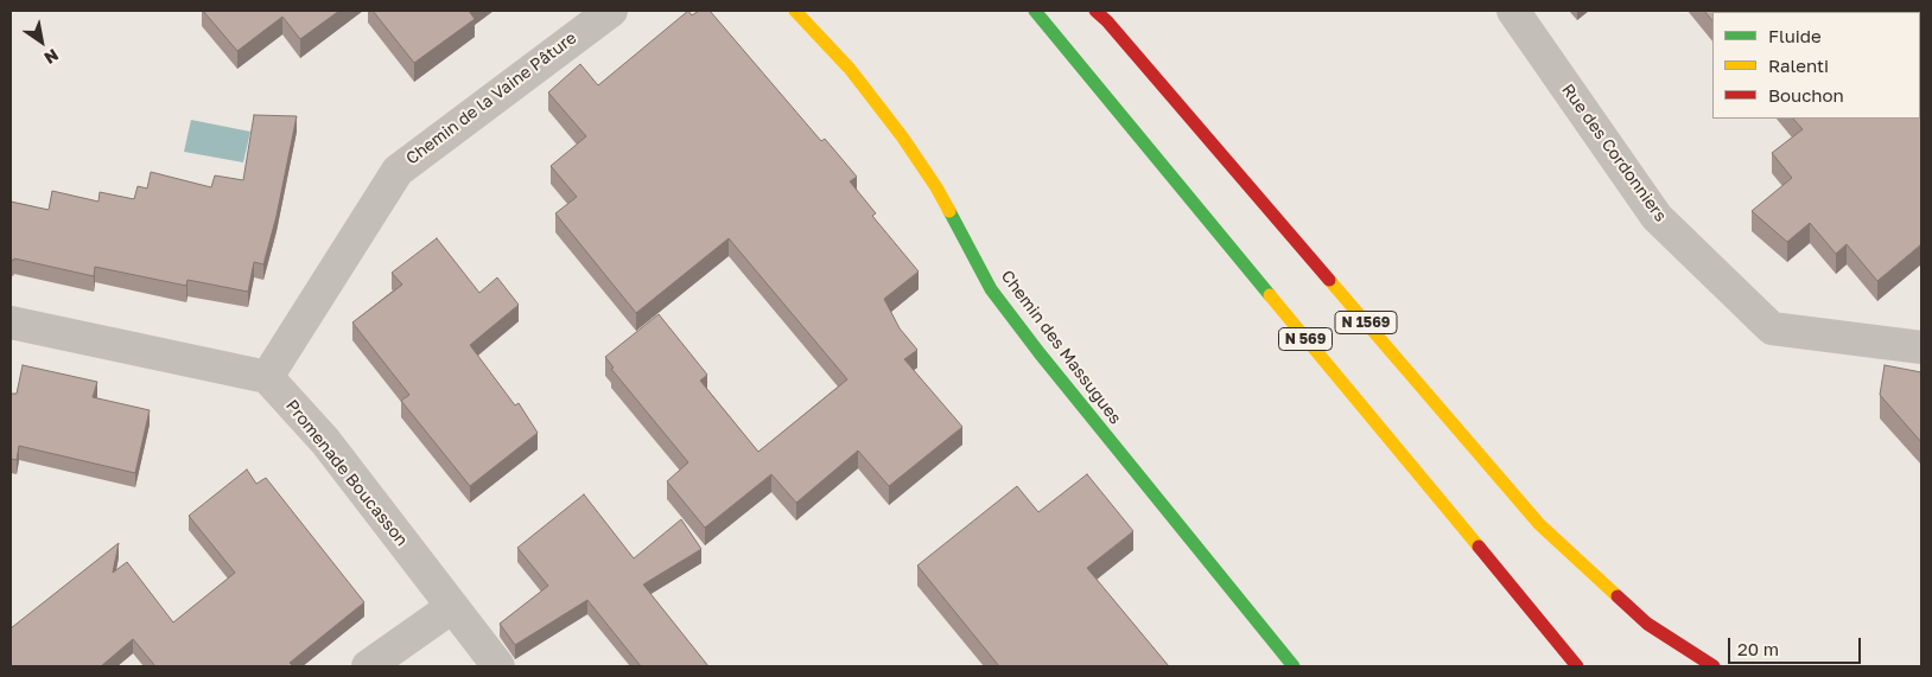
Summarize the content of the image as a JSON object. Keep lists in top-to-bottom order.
{
  "streets": {
    "main road": ["N 1569", "N 569", "Chemin des Massugues"],
    "street": ["Chemin de la Vaine Pâture", "Rue des Cordonniers", "Promenade Boucasson"]
  },
  "crossings": [
    ["Chemin de la Vaine Pâture", "Promenade Boucasson"]
  ],
  "legend": ["Fluide", "Ralenti", "Bouchon"],
  "scale_bar": "20 m",
  "north": "bottom right"
}
